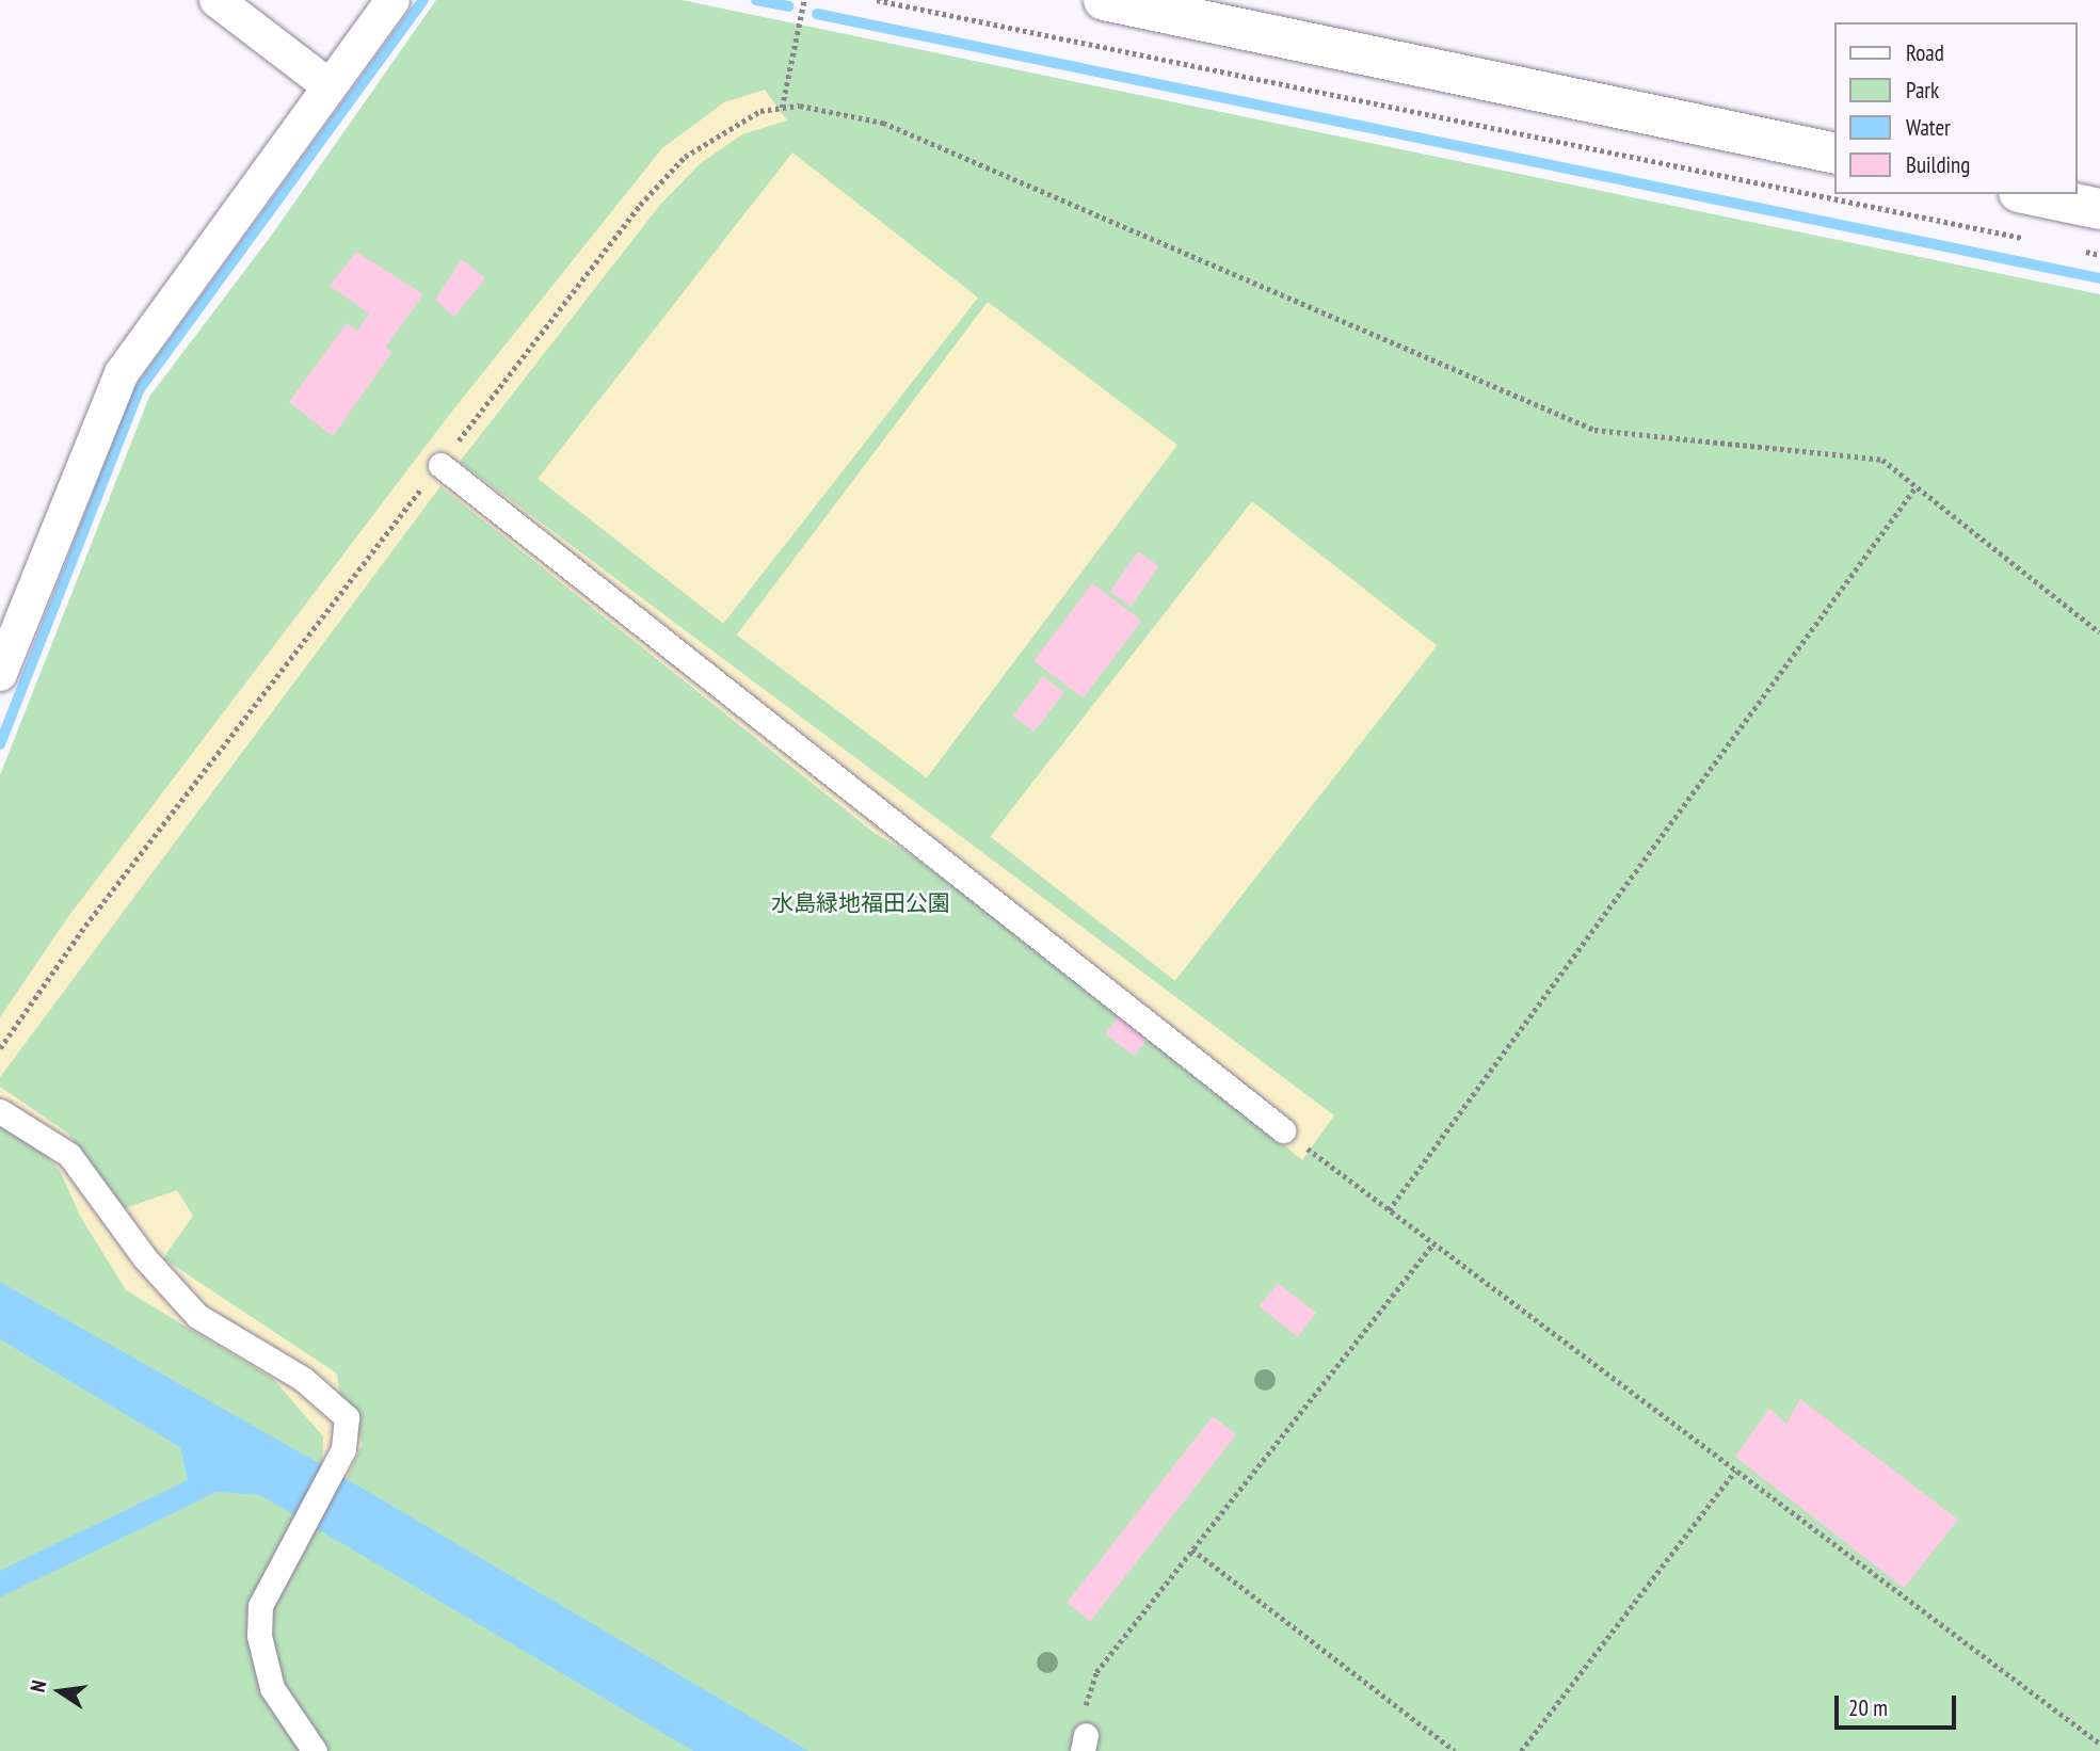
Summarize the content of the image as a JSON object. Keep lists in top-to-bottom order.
{
  "parks": ["水島緑地福田公園"],
  "legend": [
    "Road",
    "Park",
    "Water",
    "Building"
  ],
  "scale_bar": "20 m",
  "north": "left"
}
